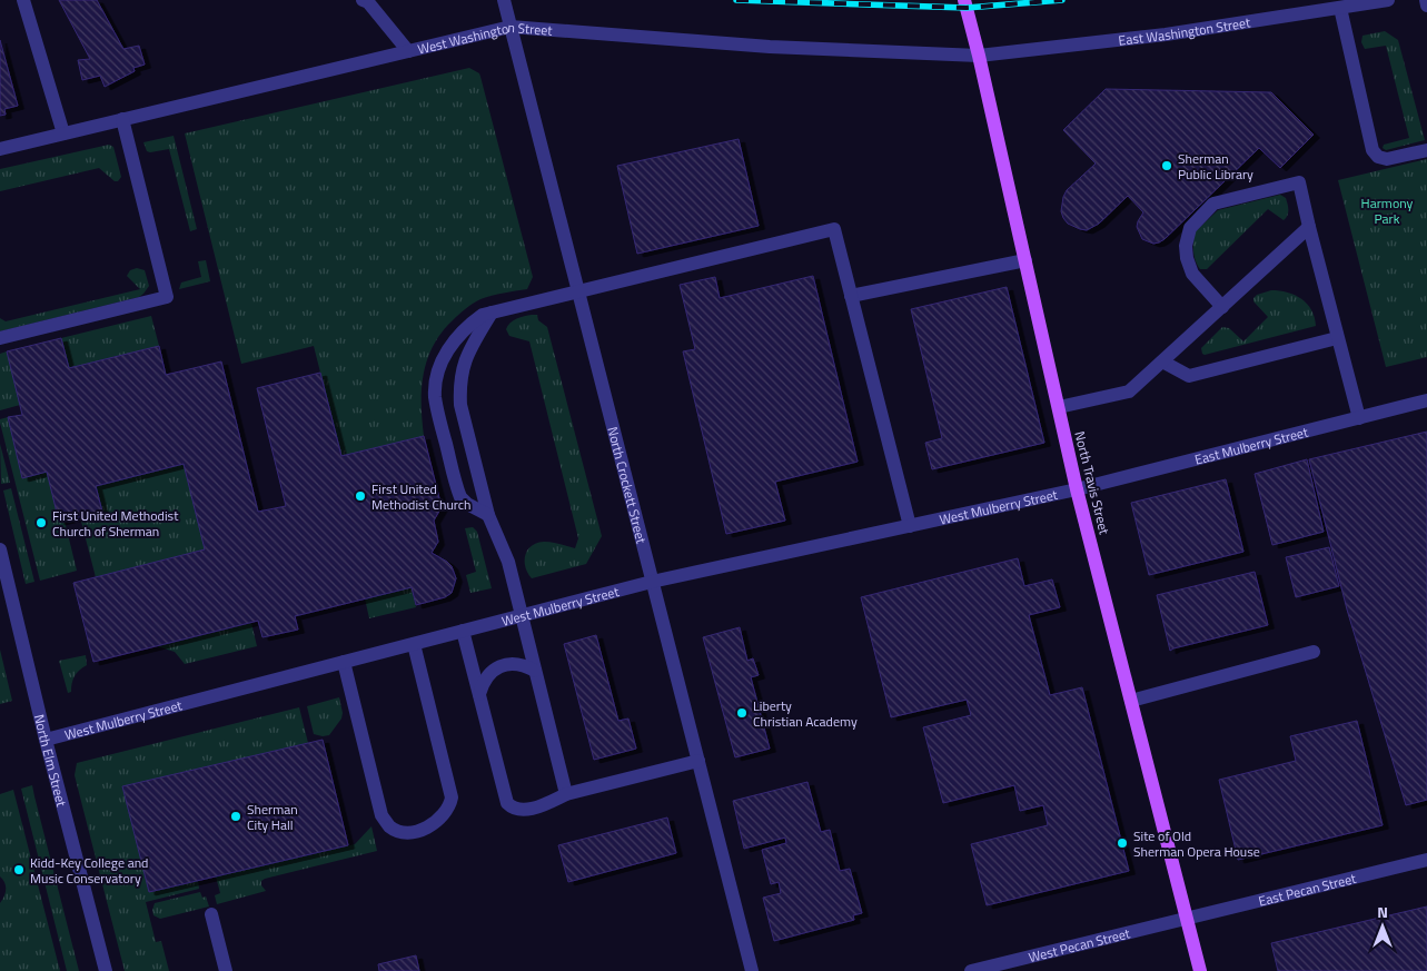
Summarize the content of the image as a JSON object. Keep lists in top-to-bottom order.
{
  "streets": {
    "main road": ["North Travis Street"],
    "street": [
      "East Washington Street",
      "West Washington Street",
      "East Mulberry Street",
      "North Crockett Street",
      "West Mulberry Street",
      "North Elm Street",
      "East Pecan Street",
      "West Pecan Street"
    ]
  },
  "crossings": [
    ["East Washington Street", "West Washington Street"],
    ["East Washington Street", "North Travis Street"],
    ["West Washington Street", "North Travis Street"],
    ["West Washington Street", "North Crockett Street"],
    ["East Mulberry Street", "North Travis Street"],
    ["East Mulberry Street", "West Mulberry Street"],
    ["North Travis Street", "West Mulberry Street"],
    ["North Travis Street", "East Pecan Street"],
    ["North Travis Street", "West Pecan Street"],
    ["North Crockett Street", "West Mulberry Street"],
    ["West Mulberry Street", "North Elm Street"],
    ["East Pecan Street", "West Pecan Street"]
  ],
  "parks": ["Harmony Park"],
  "places": [
    "Sherman Public Library",
    "First United Methodist Church",
    "First United Methodist Church of Sherman",
    "Liberty Christian Academy",
    "Sherman City Hall",
    "Site of Old Sherman Opera House",
    "Kidd-Key College and Music Conservatory"
  ],
  "north": "top"
}
